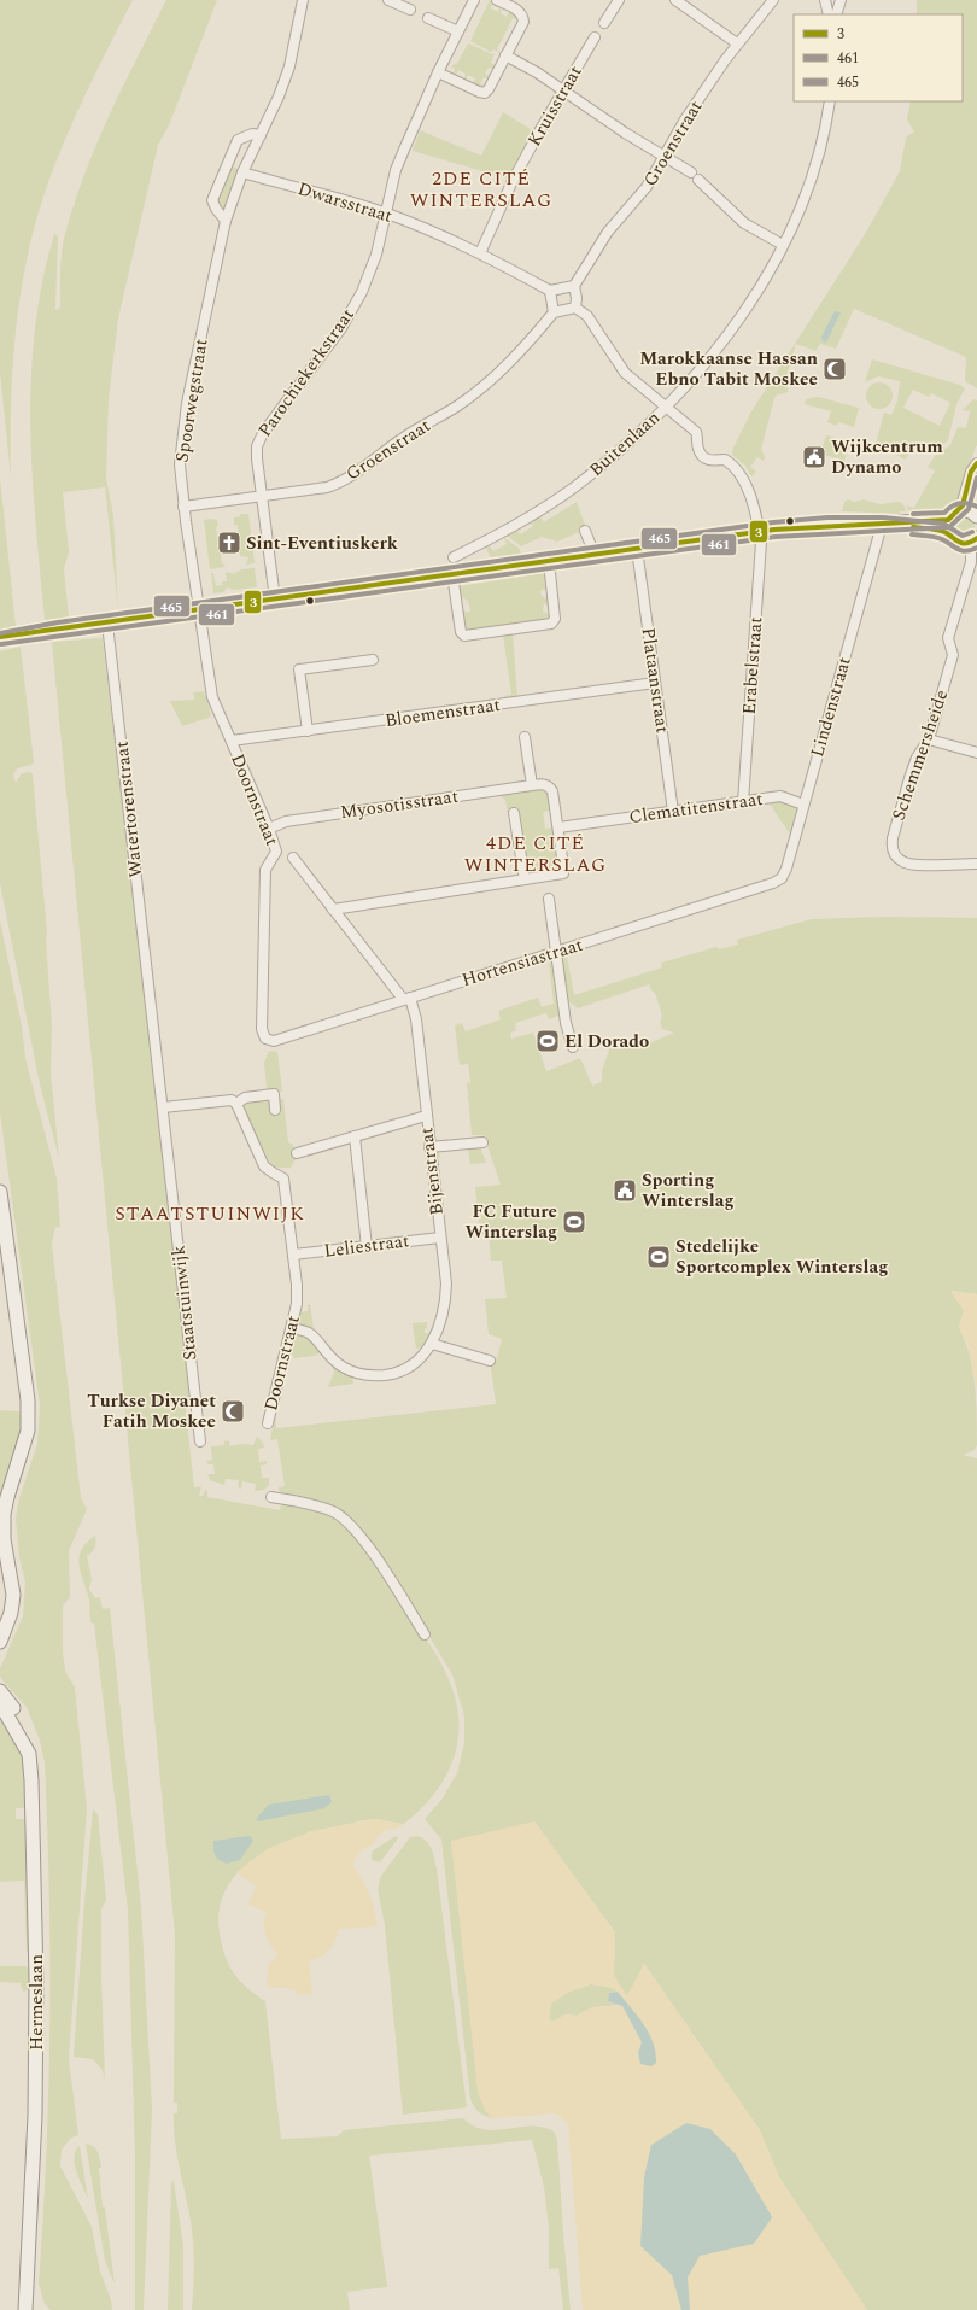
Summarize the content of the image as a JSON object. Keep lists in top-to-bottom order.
{
  "streets": {
    "street": [
      "Kruisstraat",
      "Groenstraat",
      "Dwarsstraat",
      "Parochiekerkstraat",
      "Spoorwegstraat",
      "Buitenlaan",
      "Erabelstraat",
      "Plataanstraat",
      "Lindenstraat",
      "Bloemenstraat",
      "Schemmersheide",
      "Doornstraat",
      "Myosotisstraat",
      "Clematitenstraat",
      "Watertorenstraat",
      "Hortensiastraat",
      "Bijenstraat",
      "Leliestraat",
      "Staatstuinwijk",
      "Hermeslaan"
    ]
  },
  "crossings": [
    ["Kruisstraat", "Dwarsstraat"],
    ["Groenstraat", "Parochiekerkstraat"],
    ["Groenstraat", "Spoorwegstraat"],
    ["Dwarsstraat", "Parochiekerkstraat"],
    ["Dwarsstraat", "Spoorwegstraat"],
    ["Spoorwegstraat", "Doornstraat"],
    ["Erabelstraat", "Clematitenstraat"],
    ["Plataanstraat", "Bloemenstraat"],
    ["Plataanstraat", "Clematitenstraat"],
    ["Lindenstraat", "Clematitenstraat"],
    ["Lindenstraat", "Hortensiastraat"],
    ["Bloemenstraat", "Doornstraat"],
    ["Doornstraat", "Myosotisstraat"],
    ["Doornstraat", "Hortensiastraat"],
    ["Doornstraat", "Bijenstraat"],
    ["Doornstraat", "Leliestraat"],
    ["Watertorenstraat", "Staatstuinwijk"],
    ["Hortensiastraat", "Bijenstraat"],
    ["Bijenstraat", "Leliestraat"]
  ],
  "districts": ["2DE CITÉ WINTERSLAG", "4DE CITÉ WINTERSLAG", "STAATSTUINWIJK"],
  "places": {
    "mosque": ["Marokkaanse Hassan Ebno Tabit Moskee", "Turkse Diyanet Fatih Moskee"],
    "public building": ["Wijkcentrum Dynamo", "Sporting Winterslag"],
    "church": ["Sint-Eventiuskerk"],
    "sports": ["El Dorado", "FC Future Winterslag", "Stedelijke Sportcomplex Winterslag"]
  },
  "lines": ["transit line 3", "transit line 461", "transit line 465"],
  "legend": ["3", "461", "465"]
}
